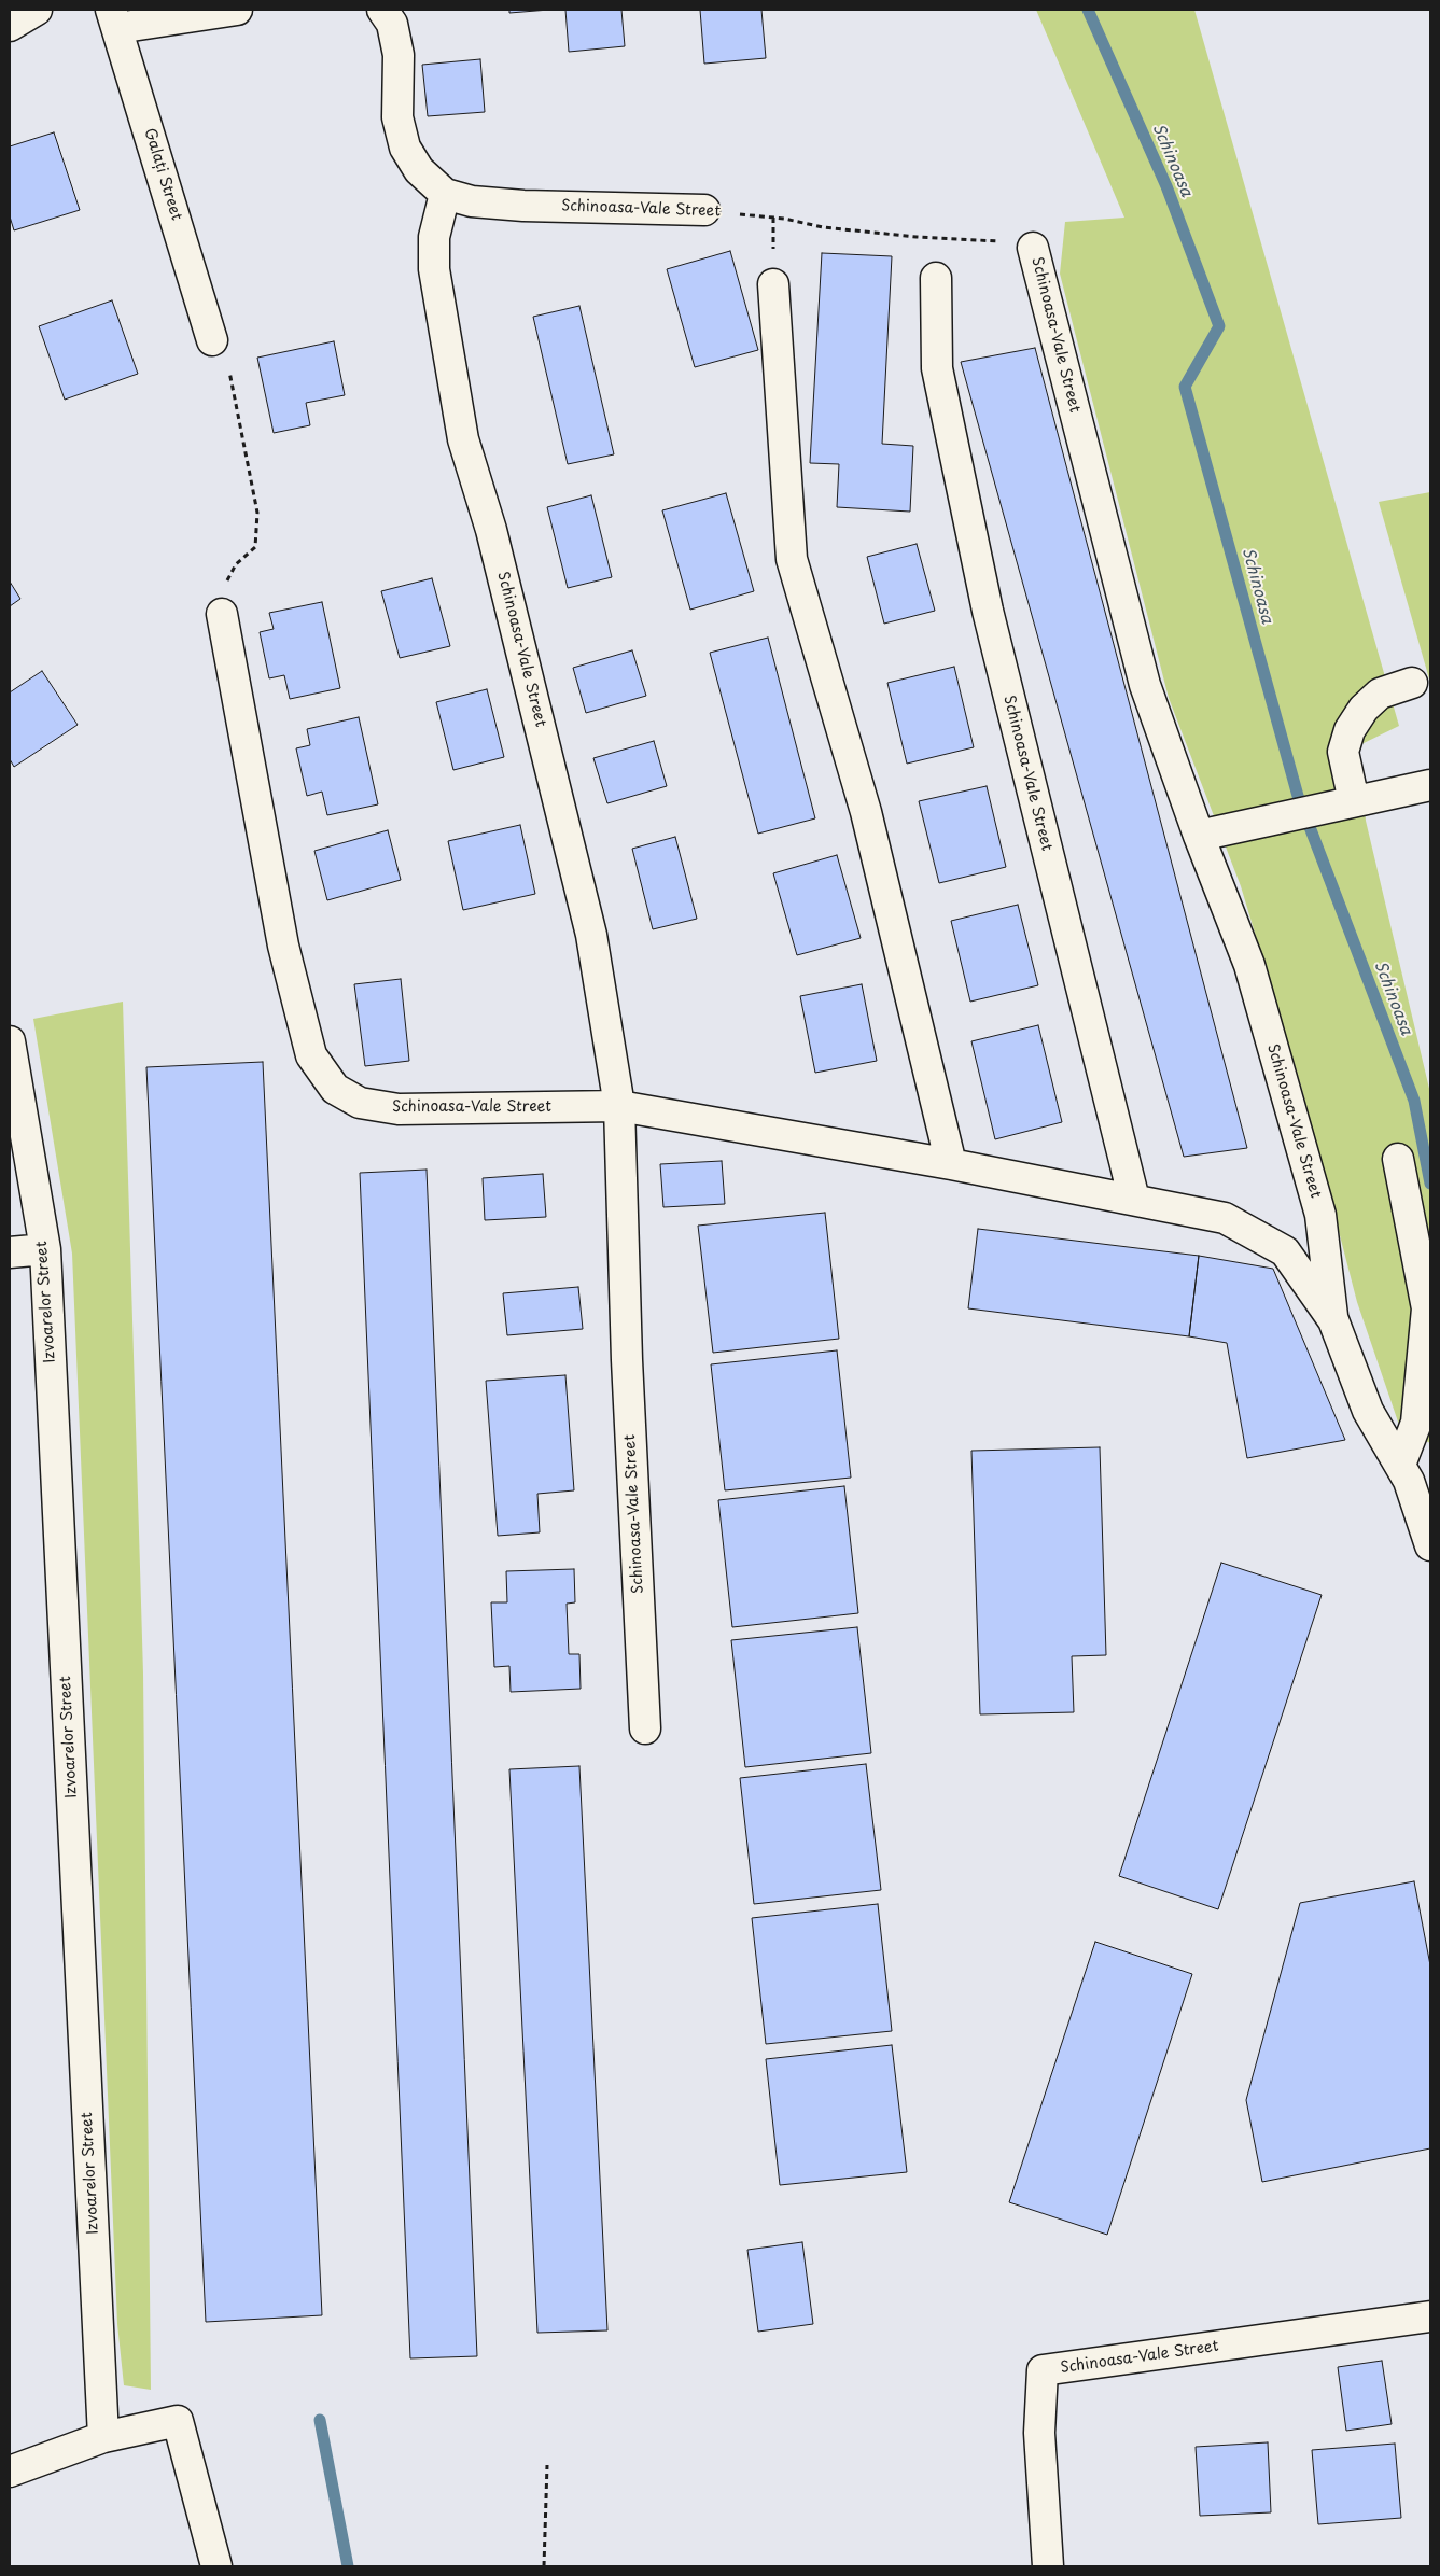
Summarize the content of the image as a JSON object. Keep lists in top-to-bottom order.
{
  "streets": {
    "street": ["Galați Street", "Schinoasa-Vale Street", "Izvoarelor Street"]
  },
  "water": ["Schinoasa"]
}
